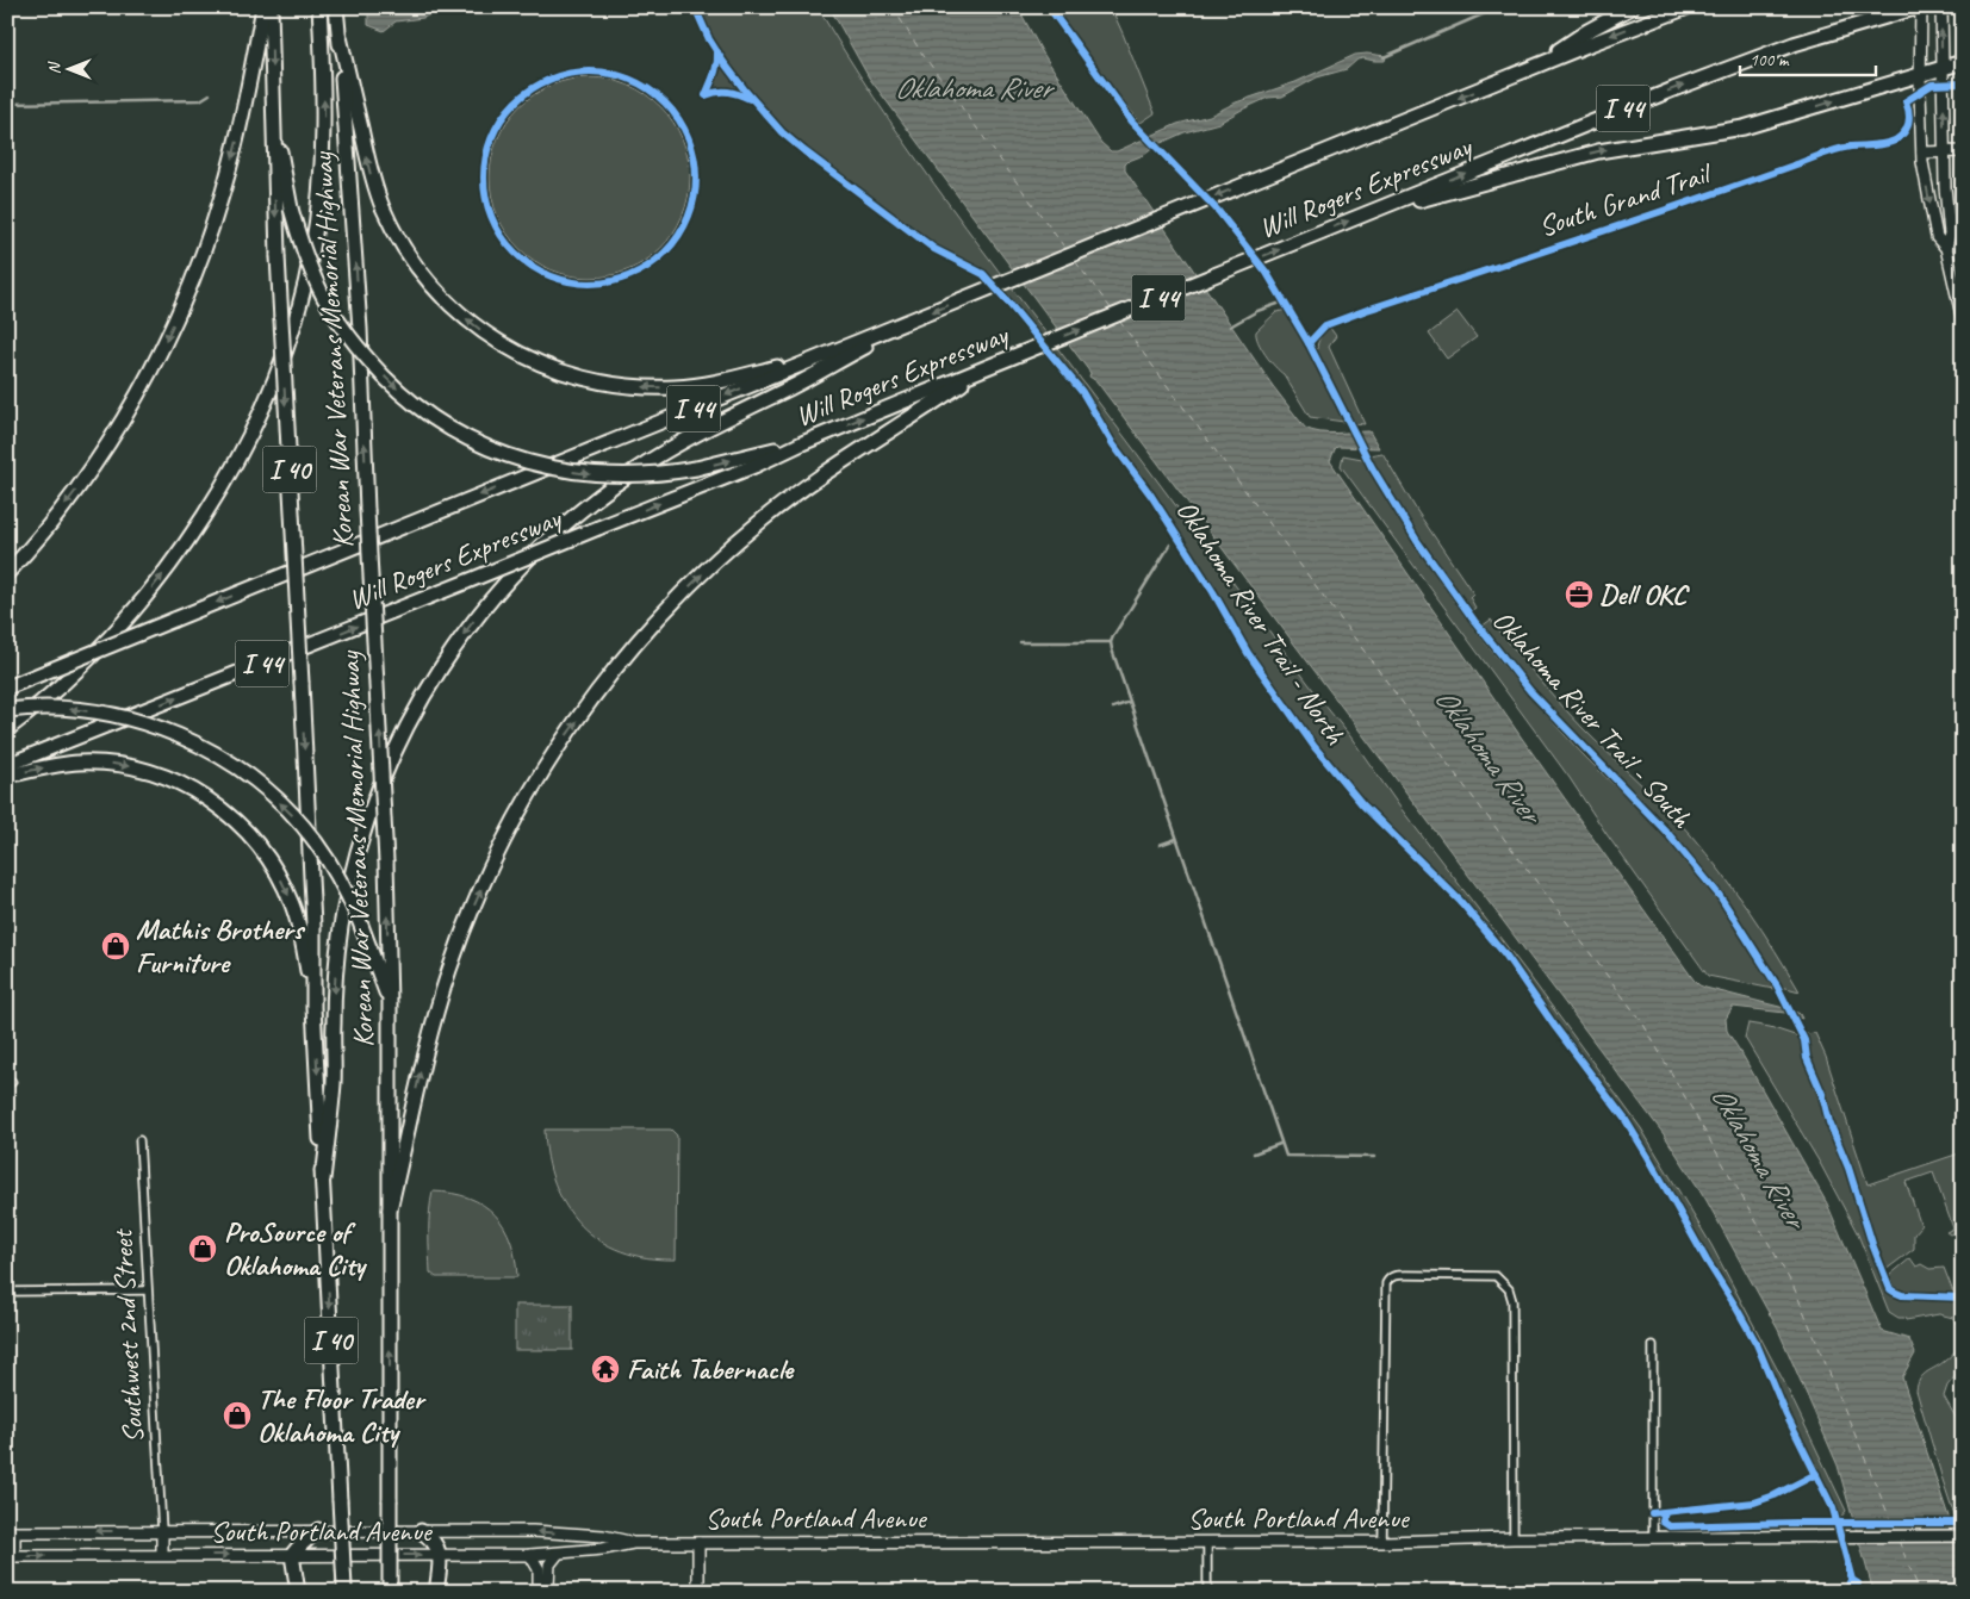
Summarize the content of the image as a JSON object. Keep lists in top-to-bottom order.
{
  "streets": {
    "highway": [
      "I 44",
      "Will Rogers Expressway",
      "Korean War Veterans Memorial Highway",
      "I 40"
    ],
    "main road": ["South Portland Avenue"],
    "street": ["Southwest 2nd Street"],
    "cycle path": ["South Grand Trail", "Oklahoma River Trail - North", "Oklahoma River Trail - South"]
  },
  "crossings": [
    ["Korean War Veterans Memorial Highway", "I 40"],
    ["Southwest 2nd Street", "South Portland Avenue"]
  ],
  "water": ["Oklahoma River"],
  "places": {
    "office": ["Dell OKC"],
    "shop": ["Mathis Brothers Furniture", "ProSource of Oklahoma City", "The Floor Trader Oklahoma City"],
    "temple": ["Faith Tabernacle"]
  },
  "scale_bar": "100 m",
  "north": "left"
}
